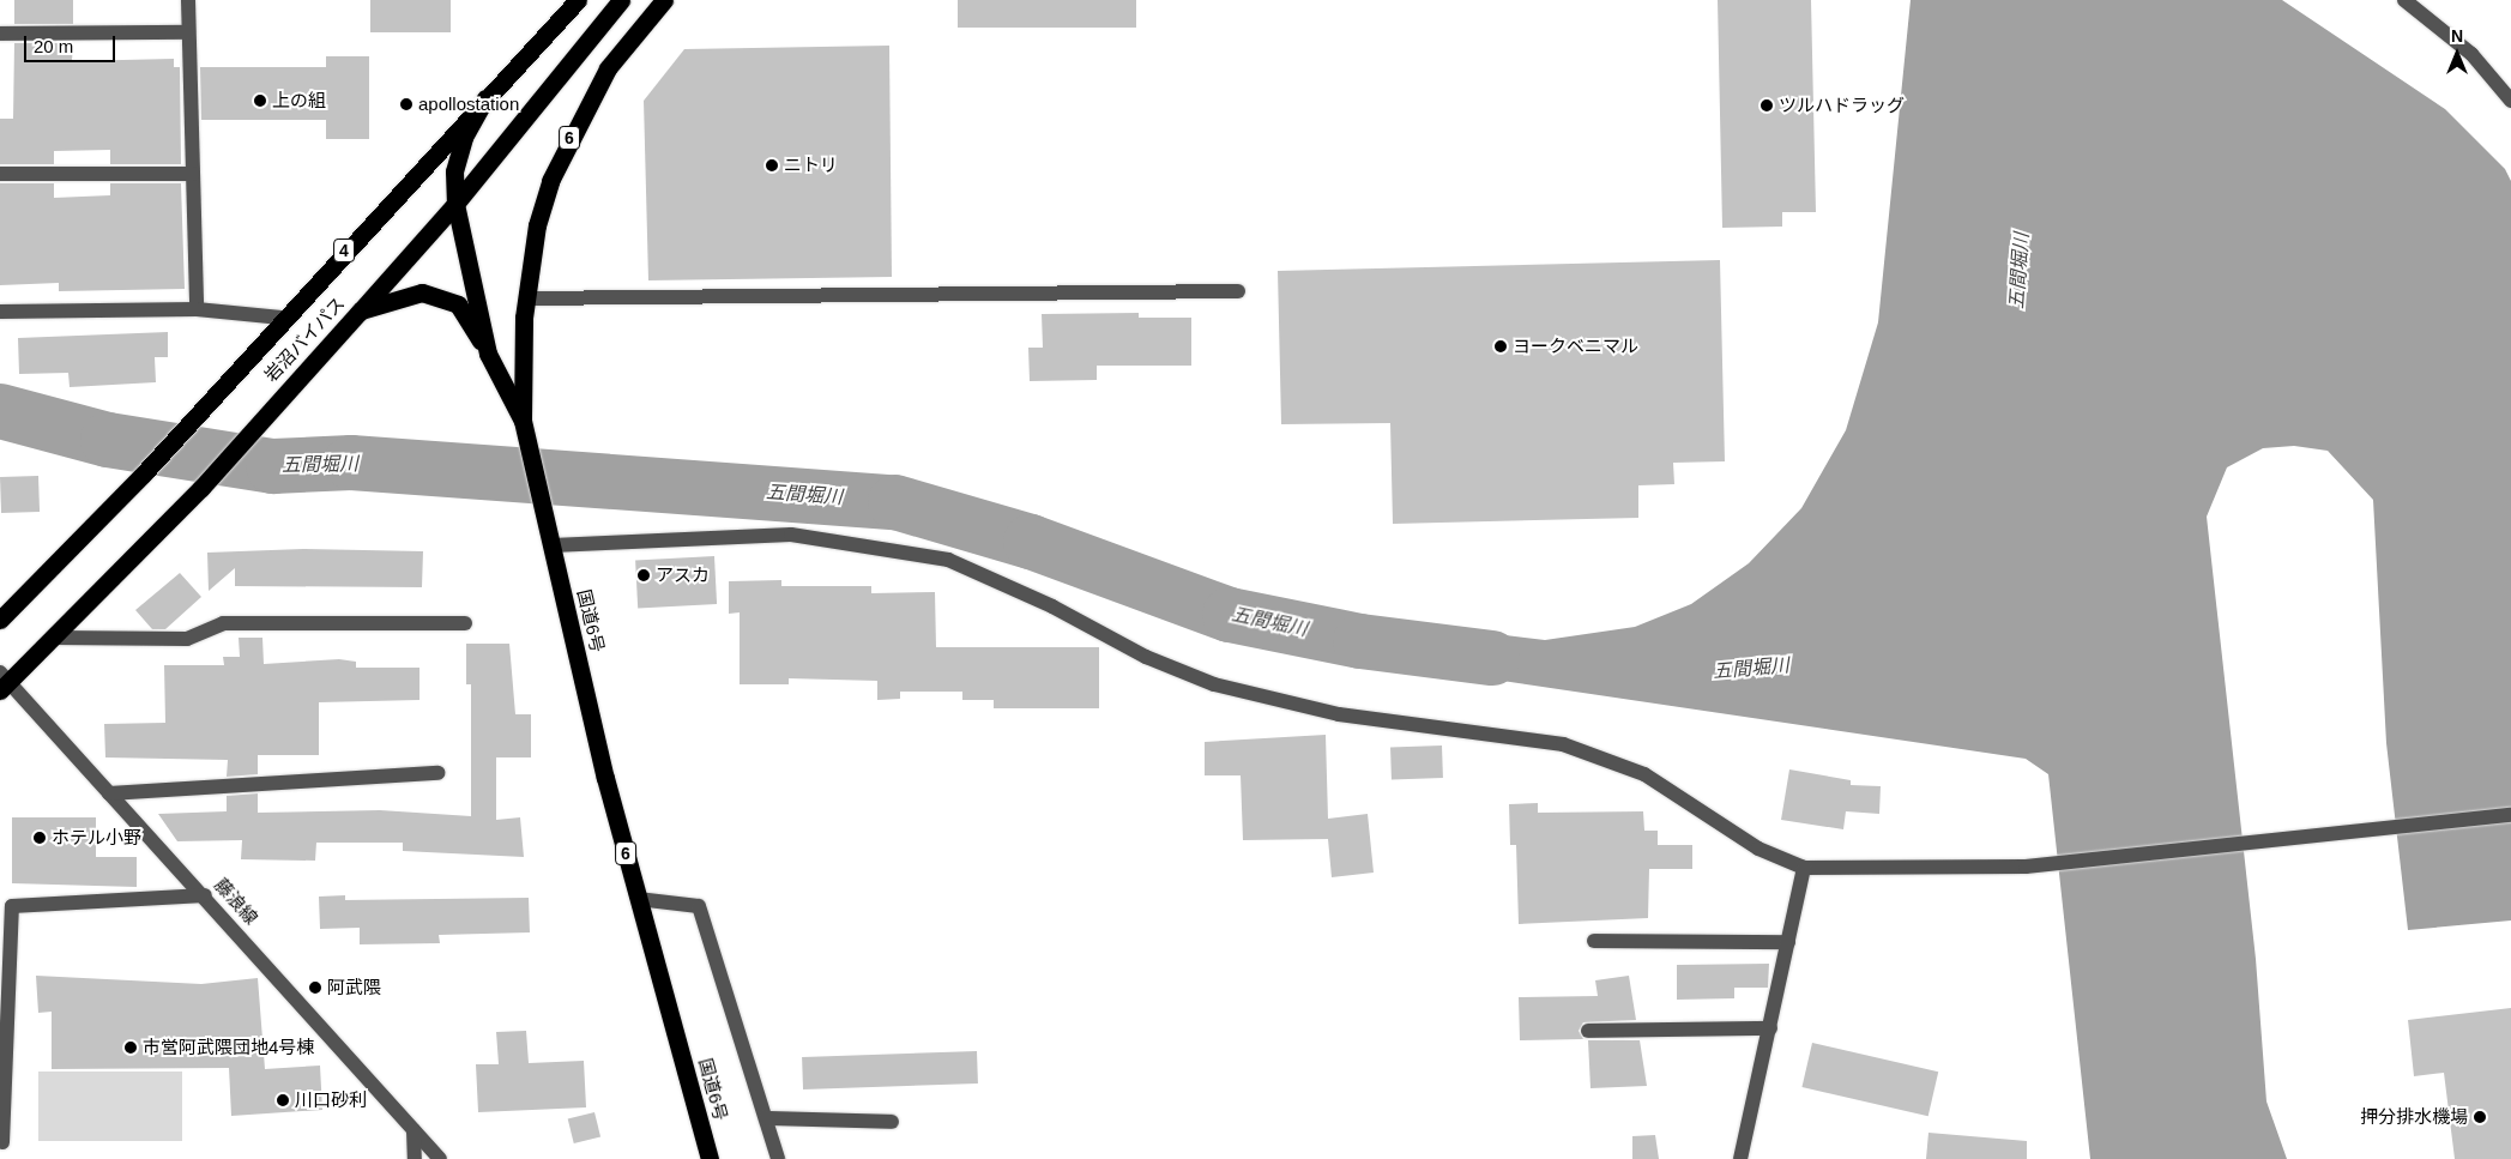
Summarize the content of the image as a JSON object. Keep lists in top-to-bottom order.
{
  "streets": {
    "highway": [
      "6",
      "4",
      "岩沼バイパス",
      "国道6号"
    ],
    "street": ["藤浪線"]
  },
  "crossings": [
    ["6", "国道6号"],
    ["岩沼バイパス", "国道6号"],
    ["岩沼バイパス", "藤浪線"]
  ],
  "water": ["五間堀川"],
  "places": [
    "上の組",
    "apollostation",
    "ツルハドラッグ",
    "ニトリ",
    "ヨークベニマル",
    "アスカ",
    "ホテル小野",
    "阿武隈",
    "市営阿武隈団地4号棟",
    "川口砂利",
    "押分排水機場"
  ],
  "scale_bar": "20 m",
  "north": "top"
}
